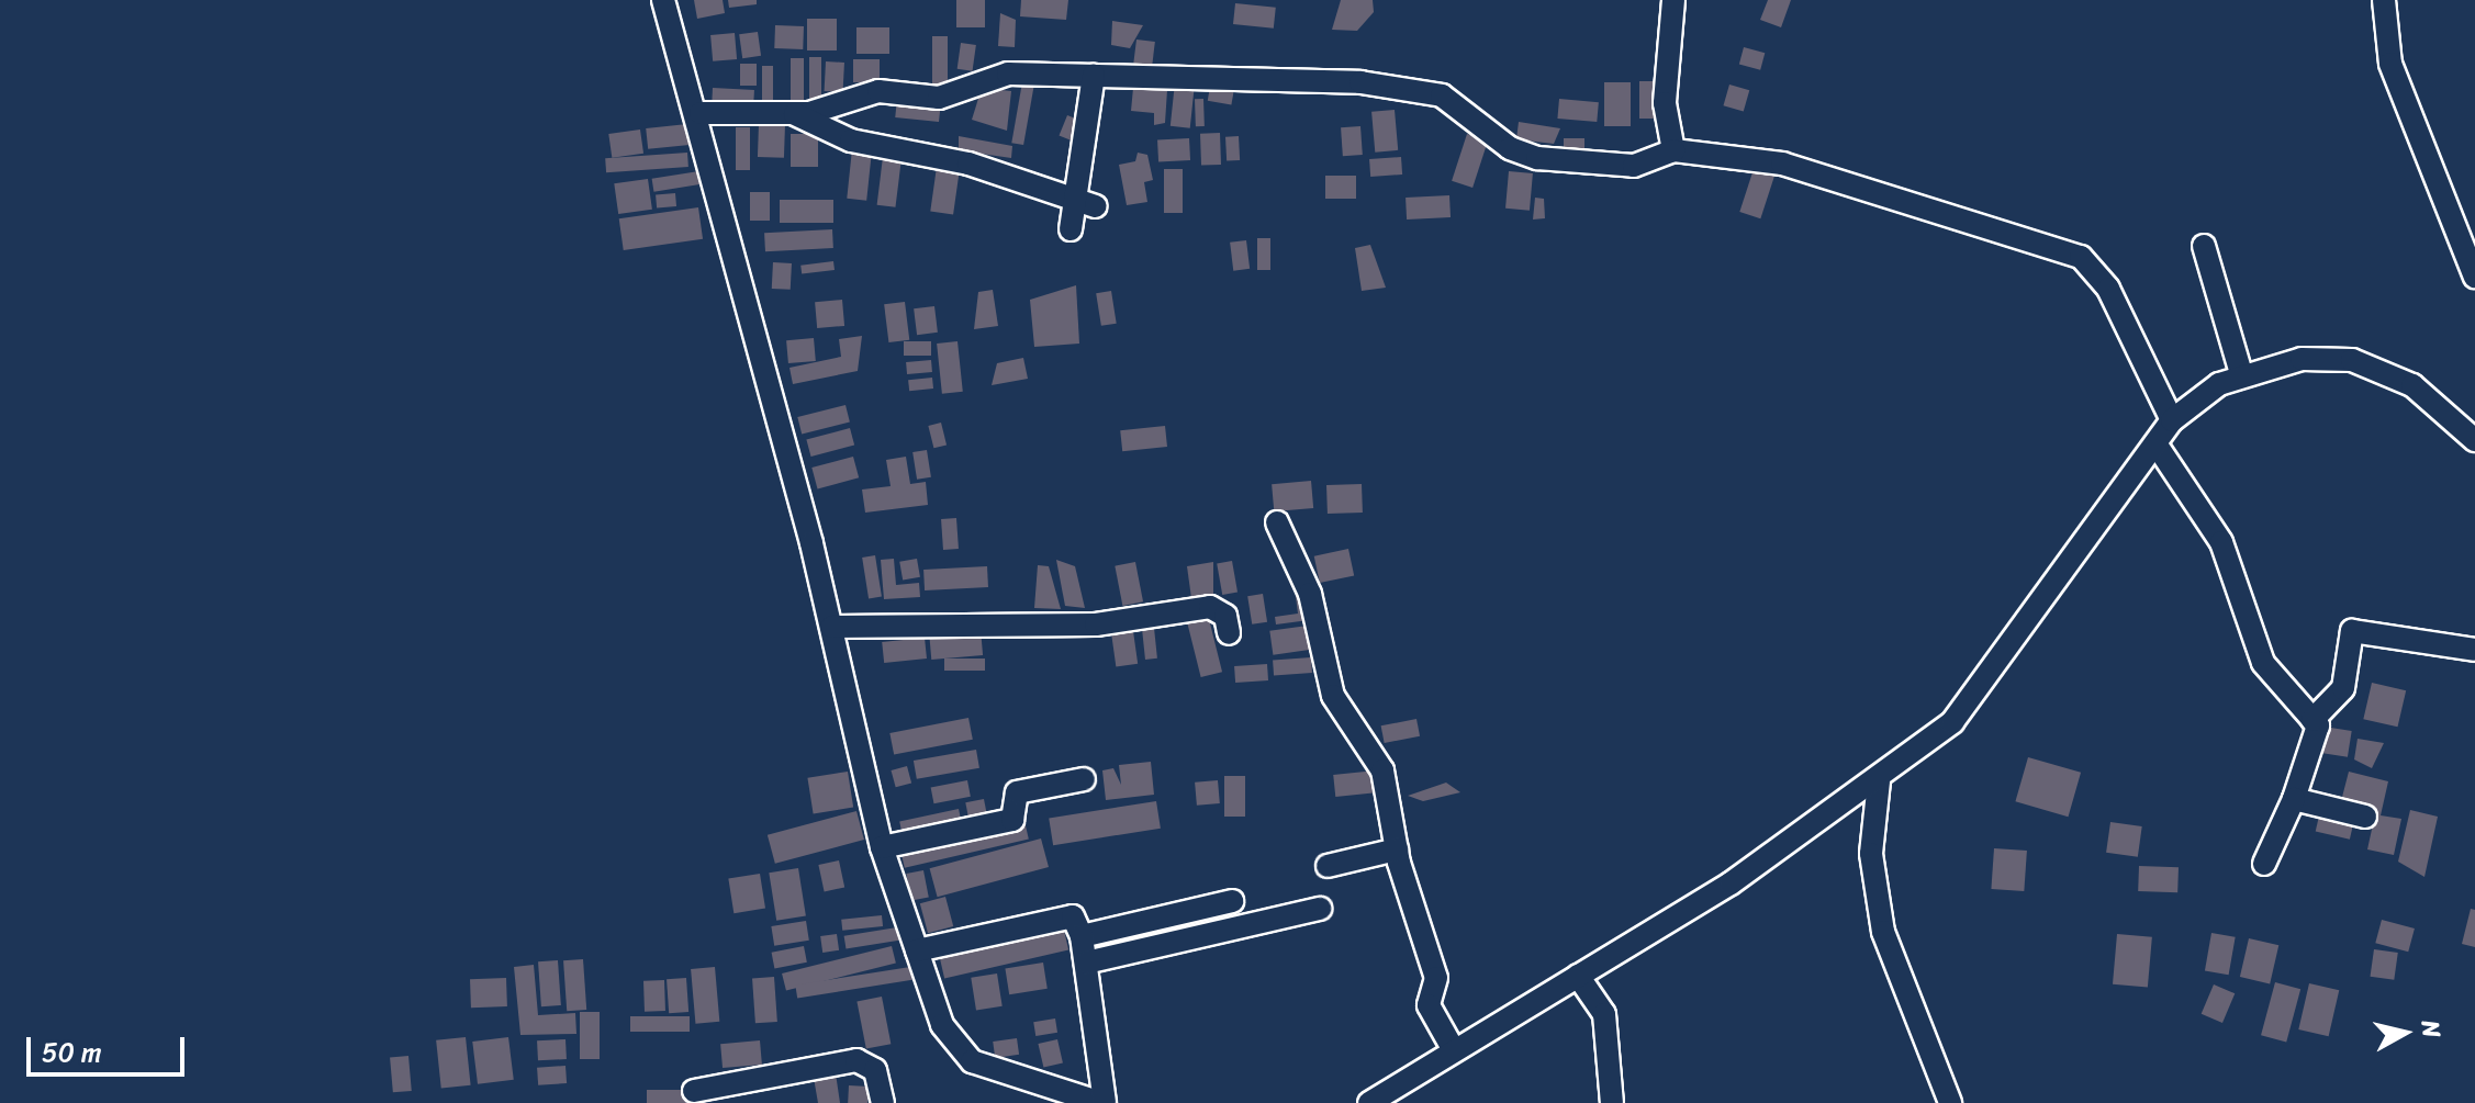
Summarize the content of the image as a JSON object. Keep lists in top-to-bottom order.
{
  "scale_bar": "50 m",
  "north": "right"
}
